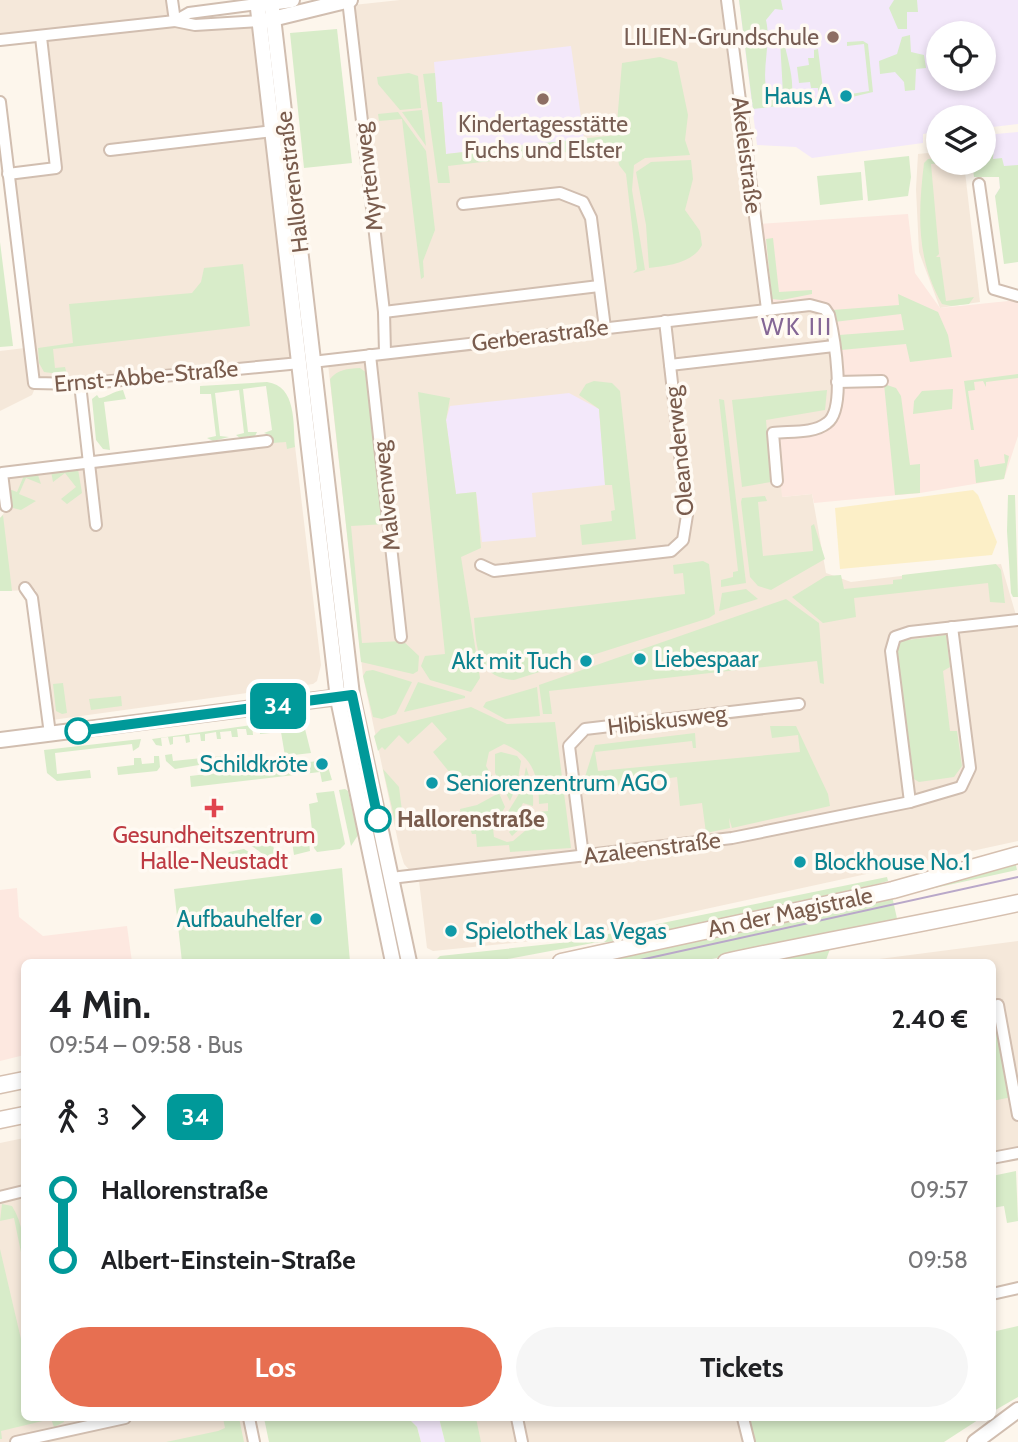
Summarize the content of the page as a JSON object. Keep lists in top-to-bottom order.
{
  "streets": {
    "main road": ["An der Magistrale"],
    "street": [
      "Akeleistraße",
      "Myrtenweg",
      "Hallorenstraße",
      "Gerberastraße",
      "Ernst-Abbe-Straße",
      "Oleanderweg",
      "Malvenweg",
      "Hibiskusweg",
      "Azaleenstraße"
    ]
  },
  "crossings": [
    ["Akeleistraße", "Gerberastraße"],
    ["Myrtenweg", "Gerberastraße"],
    ["Hallorenstraße", "Gerberastraße"],
    ["Hallorenstraße", "Ernst-Abbe-Straße"],
    ["Hallorenstraße", "Azaleenstraße"],
    ["Gerberastraße", "Ernst-Abbe-Straße"],
    ["Gerberastraße", "Oleanderweg"],
    ["Gerberastraße", "Malvenweg"],
    ["Hibiskusweg", "Azaleenstraße"]
  ],
  "districts": ["WK III"],
  "places": {
    "other": [
      "LILIEN-Grundschule",
      "Haus A",
      "Kindertagesstätte Fuchs und Elster",
      "Liebespaar",
      "Akt mit Tuch",
      "Schildkröte",
      "Seniorenzentrum AGO",
      "Hallorenstraße",
      "Blockhouse No.1",
      "Aufbauhelfer",
      "Spielothek Las Vegas"
    ],
    "health": ["Gesundheitszentrum Halle-Neustadt"]
  },
  "lines": ["bus line 34"],
  "page": {
    "on_map": "34",
    "heading": ["4 Min.", "09:54 – 09:58 · Bus", "2.40 €"],
    "legs": ["3", "34"],
    "list": [
      {
        "name": "Hallorenstraße",
        "value": "09:57"
      },
      {
        "name": "Albert-Einstein-Straße",
        "value": "09:58"
      }
    ],
    "buttons": ["Los", "Tickets"]
  }
}
